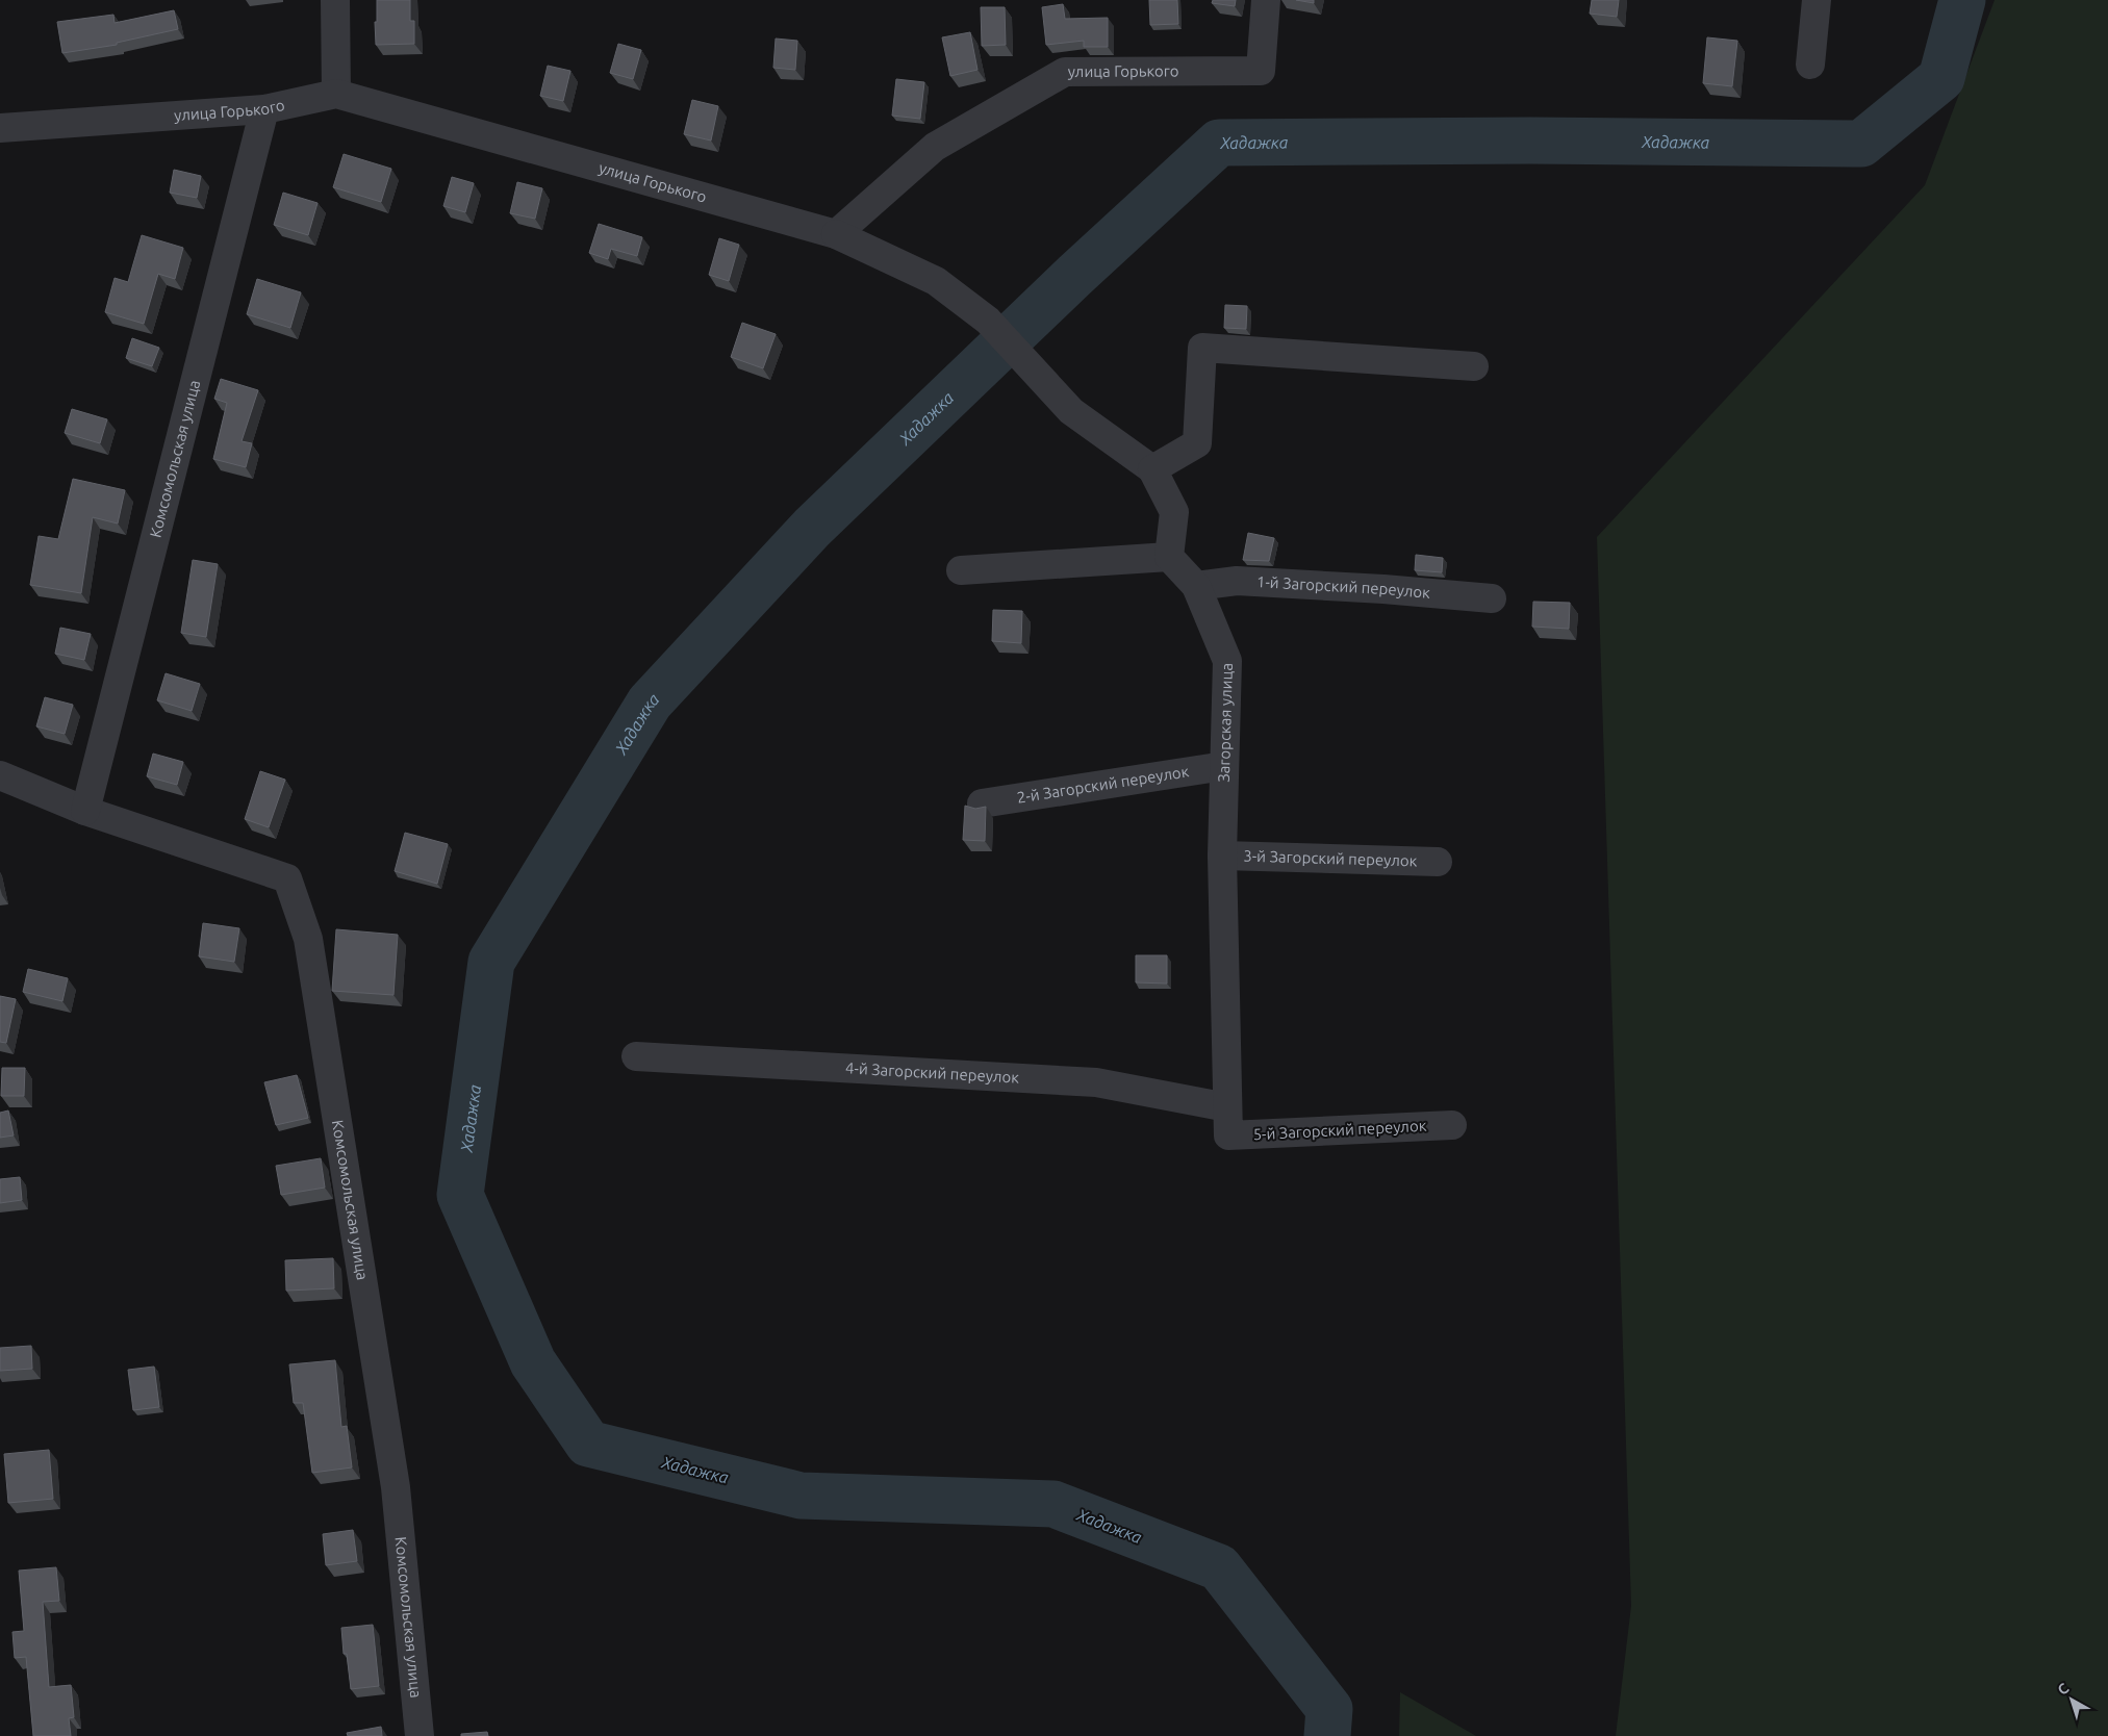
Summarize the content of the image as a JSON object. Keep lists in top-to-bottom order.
{
  "streets": {
    "street": [
      "улица Горького",
      "Комсомольская улица",
      "1-й Загорский переулок",
      "Загорская улица",
      "2-й Загорский переулок",
      "3-й Загорский переулок",
      "4-й Загорский переулок",
      "5-й Загорский переулок"
    ]
  },
  "crossings": [
    ["улица Горького", "Комсомольская улица"],
    ["1-й Загорский переулок", "Загорская улица"],
    ["Загорская улица", "2-й Загорский переулок"],
    ["Загорская улица", "3-й Загорский переулок"],
    ["Загорская улица", "4-й Загорский переулок"],
    ["Загорская улица", "5-й Загорский переулок"]
  ],
  "water": ["Хадажка"],
  "north": "top left"
}
